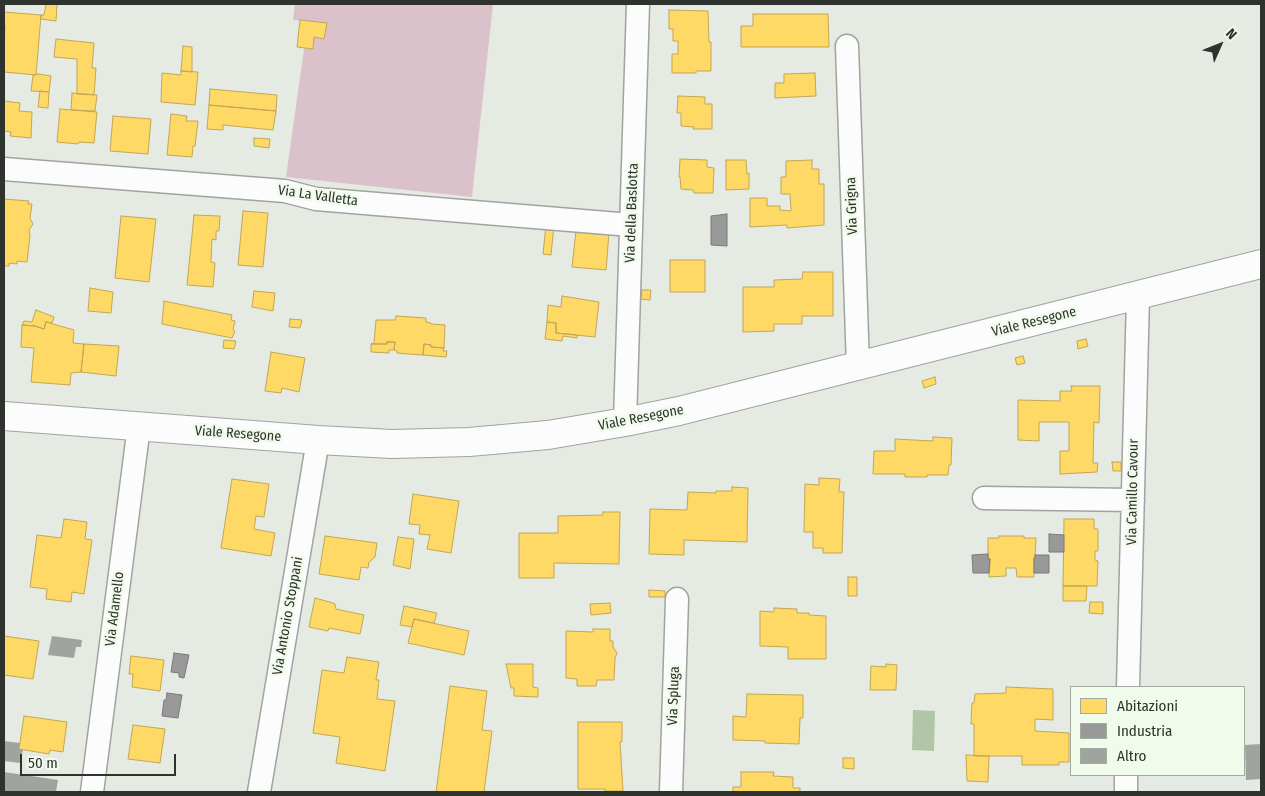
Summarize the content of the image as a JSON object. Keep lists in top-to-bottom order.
{
  "streets": {
    "street": [
      "Via La Valletta",
      "Via Grigna",
      "Via della Baslotta",
      "Viale Resegone",
      "Via Camillo Cavour",
      "Via Adamello",
      "Via Antonio Stoppani",
      "Via Spluga"
    ]
  },
  "crossings": [
    ["Via La Valletta", "Via della Baslotta"],
    ["Via Grigna", "Viale Resegone"],
    ["Via della Baslotta", "Viale Resegone"],
    ["Viale Resegone", "Via Camillo Cavour"],
    ["Viale Resegone", "Via Adamello"],
    ["Viale Resegone", "Via Antonio Stoppani"]
  ],
  "legend": ["Abitazioni", "Industria", "Altro"],
  "scale_bar": "50 m",
  "north": "top right"
}
